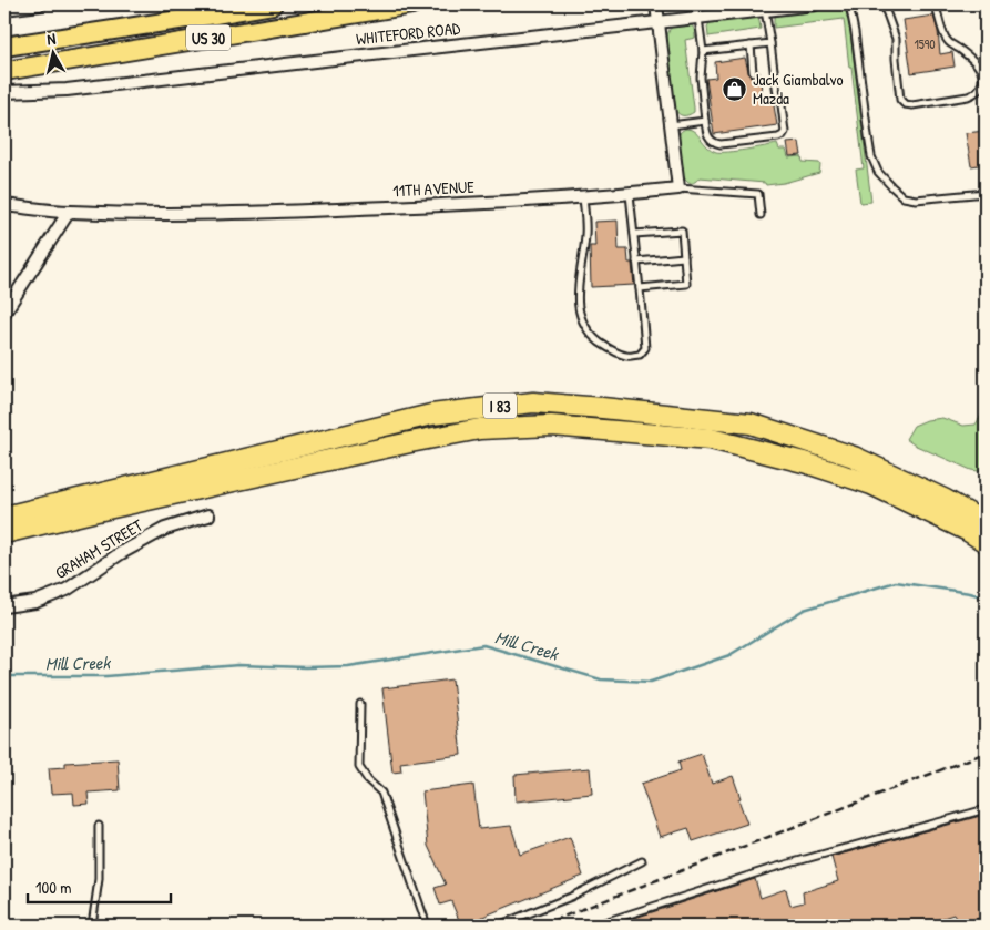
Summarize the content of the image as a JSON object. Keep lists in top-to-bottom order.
{
  "streets": {
    "highway": ["US 30", "I 83"],
    "street": ["WHITEFORD ROAD", "11TH AVENUE", "GRAHAM STREET"]
  },
  "water": ["Mill Creek"],
  "places": {
    "shop": ["Jack Giambalvo Mazda"]
  },
  "house_numbers": ["1590"],
  "scale_bar": "100 m",
  "north": "top"
}
